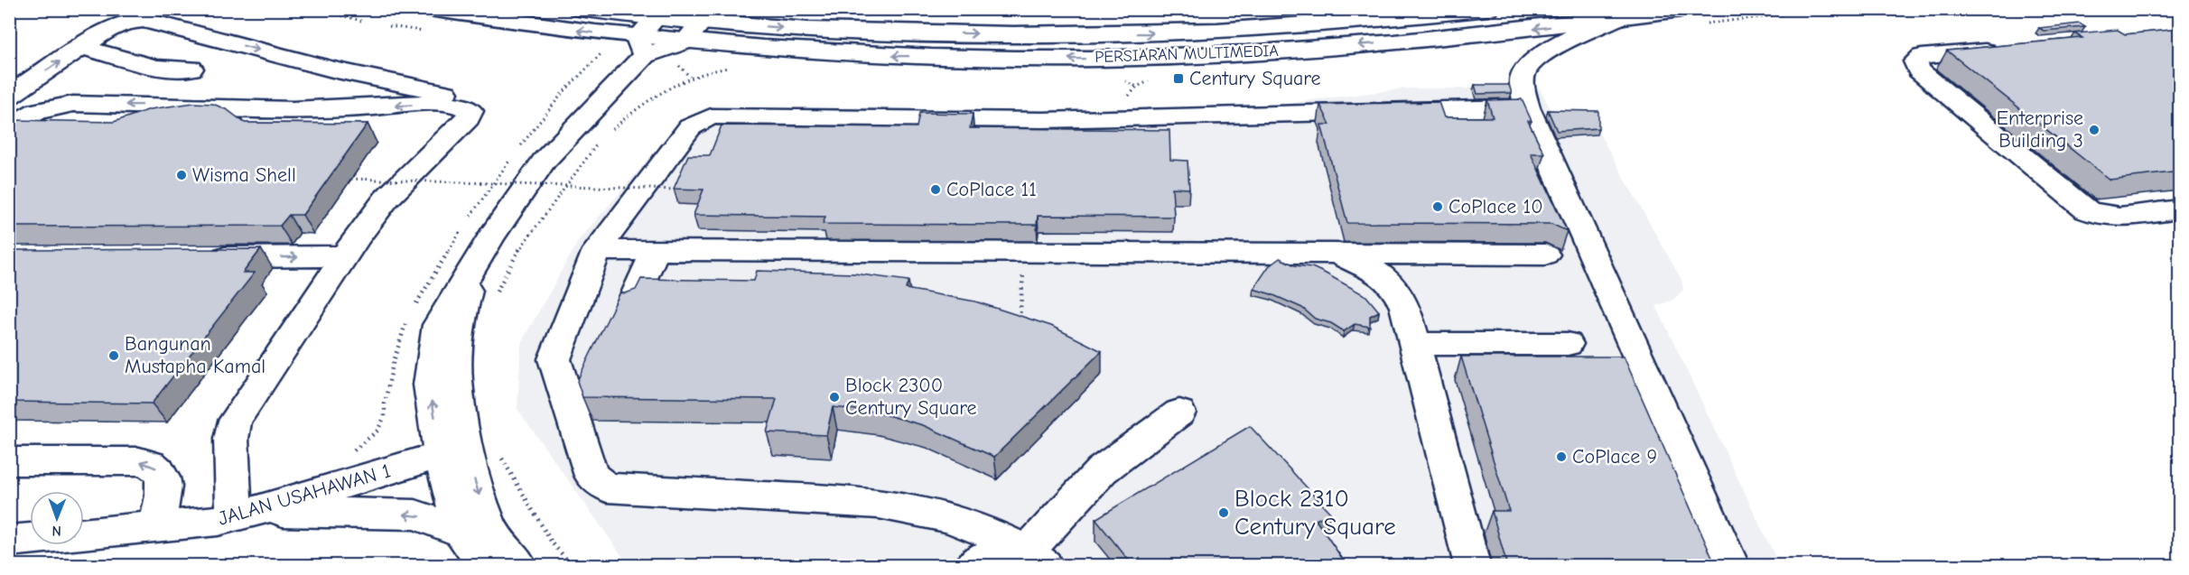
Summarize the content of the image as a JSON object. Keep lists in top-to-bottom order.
{
  "streets": {
    "main road": ["PERSIARAN MULTIMEDIA", "JALAN USAHAWAN 1"]
  },
  "places": {
    "transit": ["Century Square"],
    "other": [
      "Enterprise Building 3",
      "Wisma Shell",
      "CoPlace 11",
      "CoPlace 10",
      "Bangunan Mustapha Kamal",
      "Block 2300 Century Square",
      "CoPlace 9",
      "Block 2310 Century Square"
    ]
  },
  "north": "bottom"
}
